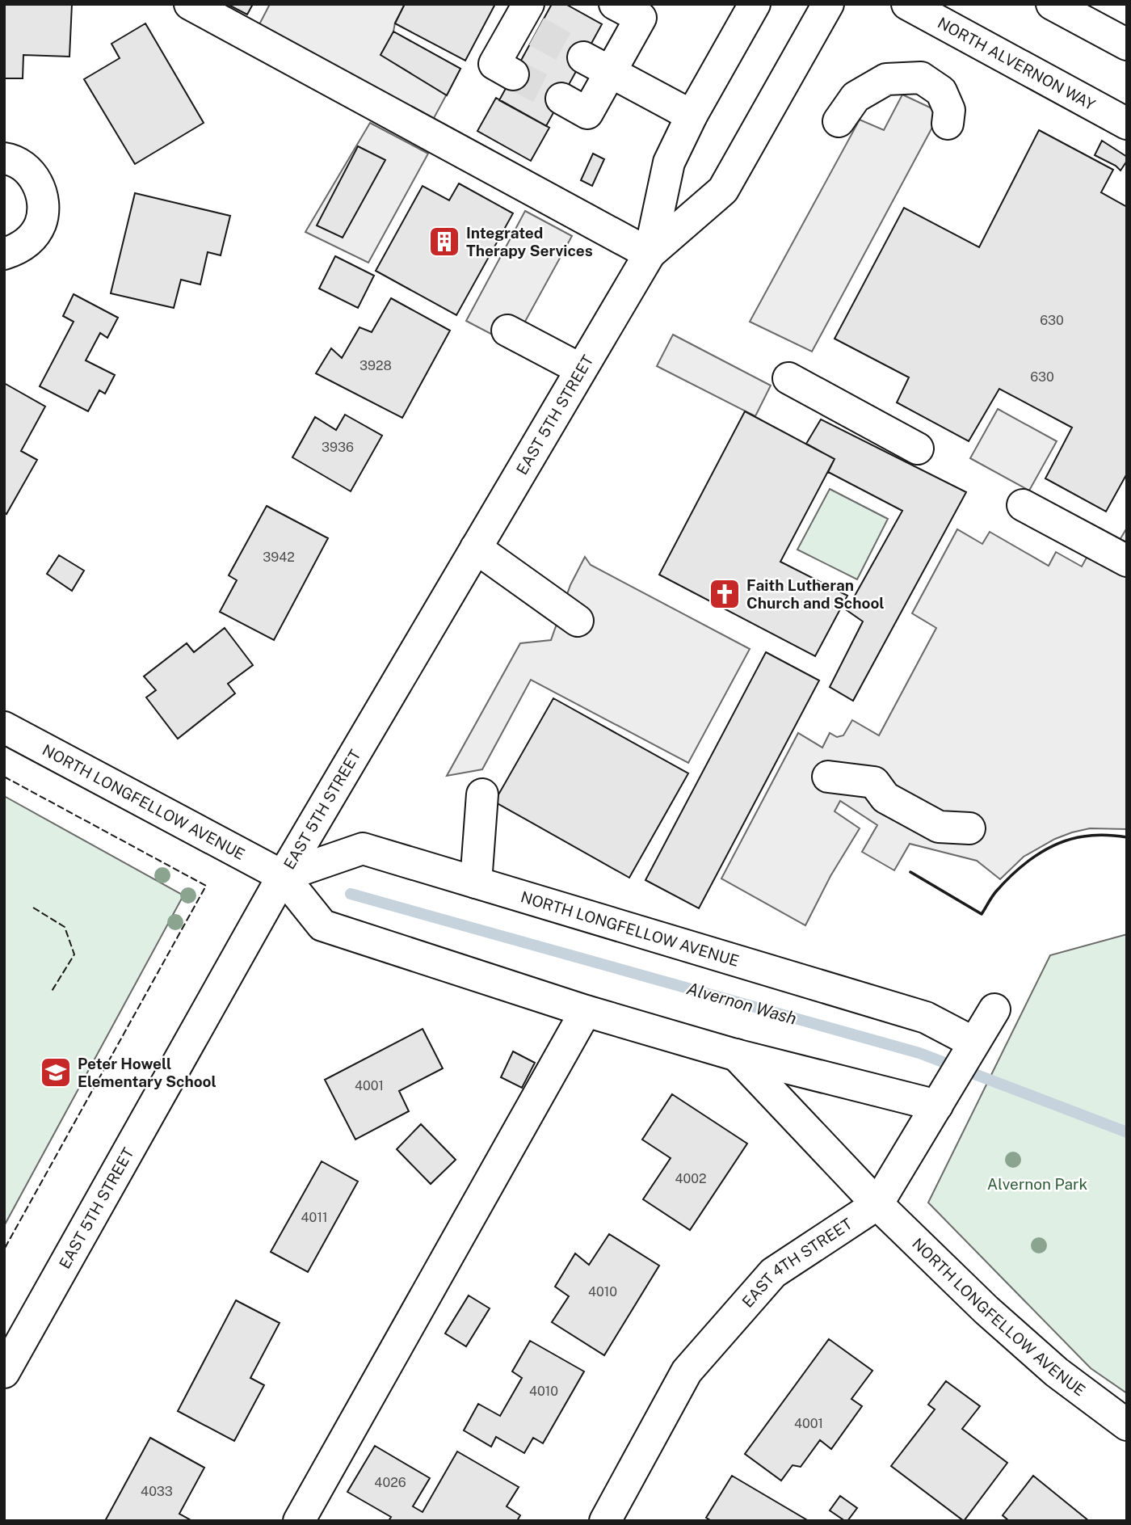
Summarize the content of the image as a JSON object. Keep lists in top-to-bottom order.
{
  "streets": {
    "street": [
      "NORTH ALVERNON WAY",
      "EAST 5TH STREET",
      "NORTH LONGFELLOW AVENUE",
      "EAST 4TH STREET"
    ]
  },
  "crossings": [
    ["EAST 5TH STREET", "NORTH LONGFELLOW AVENUE"],
    ["NORTH LONGFELLOW AVENUE", "EAST 4TH STREET"]
  ],
  "water": ["Alvernon Wash"],
  "parks": ["Alvernon Park"],
  "places": {
    "building": ["Integrated Therapy Services"],
    "church": ["Faith Lutheran Church and School"],
    "school or university": ["Peter Howell Elementary School"]
  },
  "house_numbers": [
    "630",
    "3928",
    "630",
    "3936",
    "3942",
    "4001",
    "4002",
    "4011",
    "4010",
    "4010",
    "4001",
    "4026",
    "4033"
  ]
}
